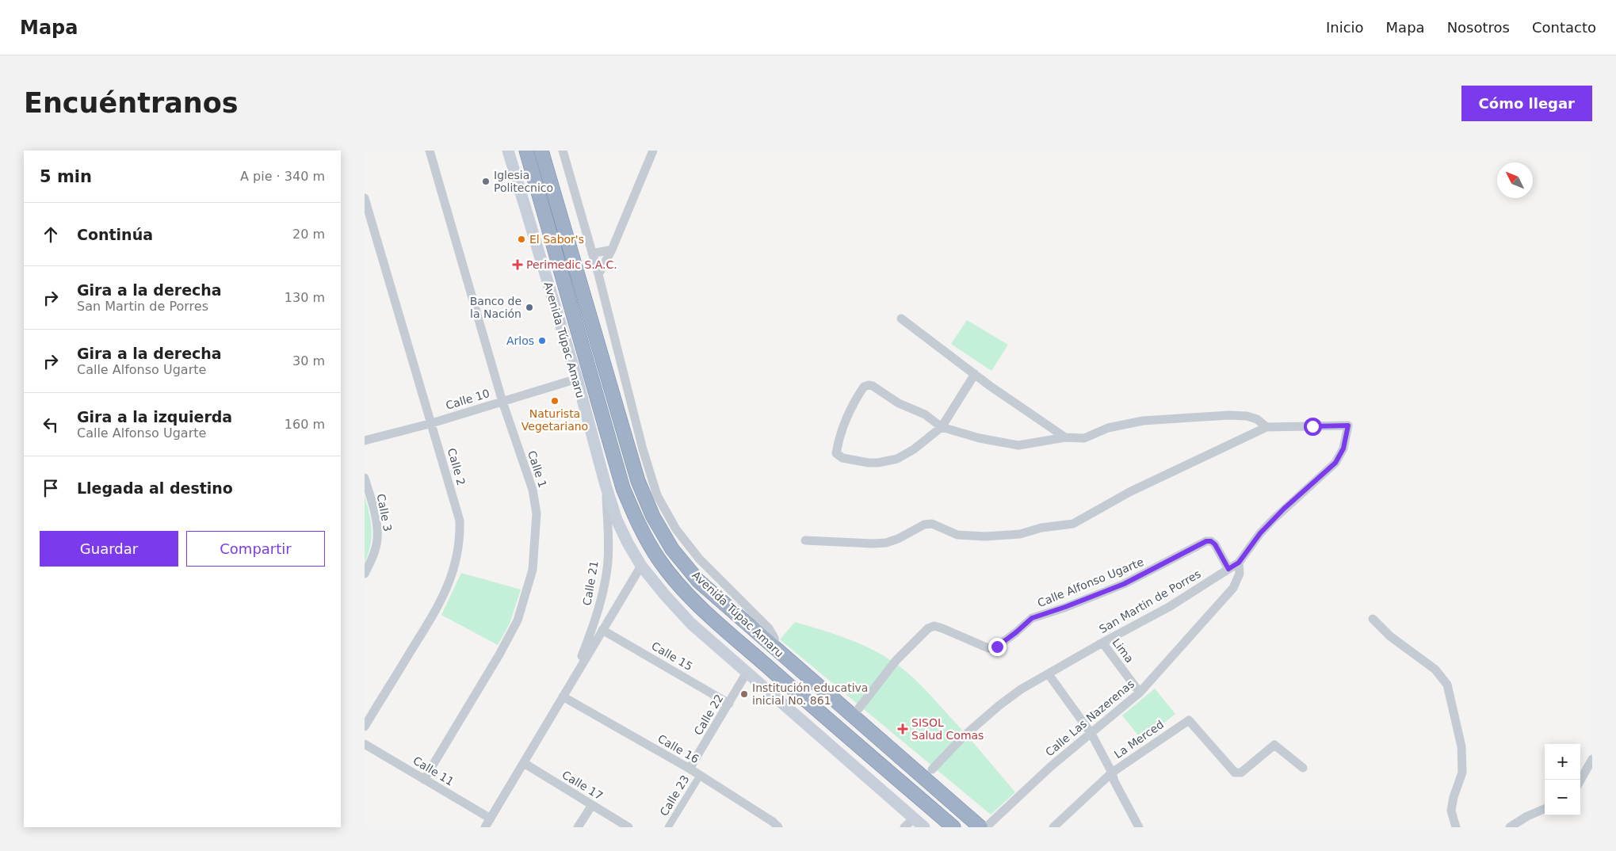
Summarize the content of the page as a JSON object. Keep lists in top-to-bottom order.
{
  "streets": {
    "highway": ["Avenida Túpac Amaru"],
    "street": [
      "Calle 10",
      "Calle 2",
      "Calle 1",
      "Calle 3",
      "Calle Alfonso Ugarte",
      "Calle 21",
      "San Martin de Porres",
      "Lima",
      "Calle 15",
      "Calle 22",
      "Calle Las Nazerenas",
      "La Merced",
      "Calle 16",
      "Calle 11",
      "Calle 17",
      "Calle 23"
    ]
  },
  "crossings": [
    ["Avenida Túpac Amaru", "Calle 10"],
    ["Avenida Túpac Amaru", "Calle Alfonso Ugarte"],
    ["Avenida Túpac Amaru", "Calle 21"],
    ["Avenida Túpac Amaru", "Calle 22"],
    ["Calle 10", "Calle 2"],
    ["Calle 10", "Calle 1"],
    ["Calle 1", "Calle 11"],
    ["Calle Alfonso Ugarte", "San Martin de Porres"],
    ["Calle 21", "Calle 15"],
    ["Calle 21", "Calle 16"],
    ["Calle 21", "Calle 11"],
    ["Calle 21", "Calle 17"],
    ["San Martin de Porres", "Lima"],
    ["San Martin de Porres", "Calle Las Nazerenas"],
    ["Lima", "Calle Las Nazerenas"],
    ["Calle 15", "Calle 22"],
    ["Calle 22", "Calle 16"],
    ["Calle 16", "Calle 23"]
  ],
  "places": {
    "other": [
      "Iglesia Politecnico",
      "El Sabor's",
      "Banco de la Nación",
      "Arlos",
      "Naturista Vegetariano",
      "Institución educativa inicial No. 861"
    ],
    "health": ["Perimedic S.A.C.", "SISOL Salud Comas"]
  },
  "north": "top left",
  "page": {
    "header": "Mapa",
    "nav": [
      "Inicio",
      "Mapa",
      "Nosotros",
      "Contacto"
    ],
    "buttons": [
      "Cómo llegar",
      ["Guardar", "Compartir"]
    ],
    "title": "Encuéntranos",
    "heading": ["5 min", "A pie · 340 m"],
    "list": [
      ["Continúa", "20 m"],
      ["Gira a la derecha", "San Martin de Porres", "130 m"],
      ["Gira a la derecha", "Calle Alfonso Ugarte", "30 m"],
      ["Gira a la izquierda", "Calle Alfonso Ugarte", "160 m"],
      "Llegada al destino"
    ],
    "map_buttons": ["+", "−"]
  }
}
